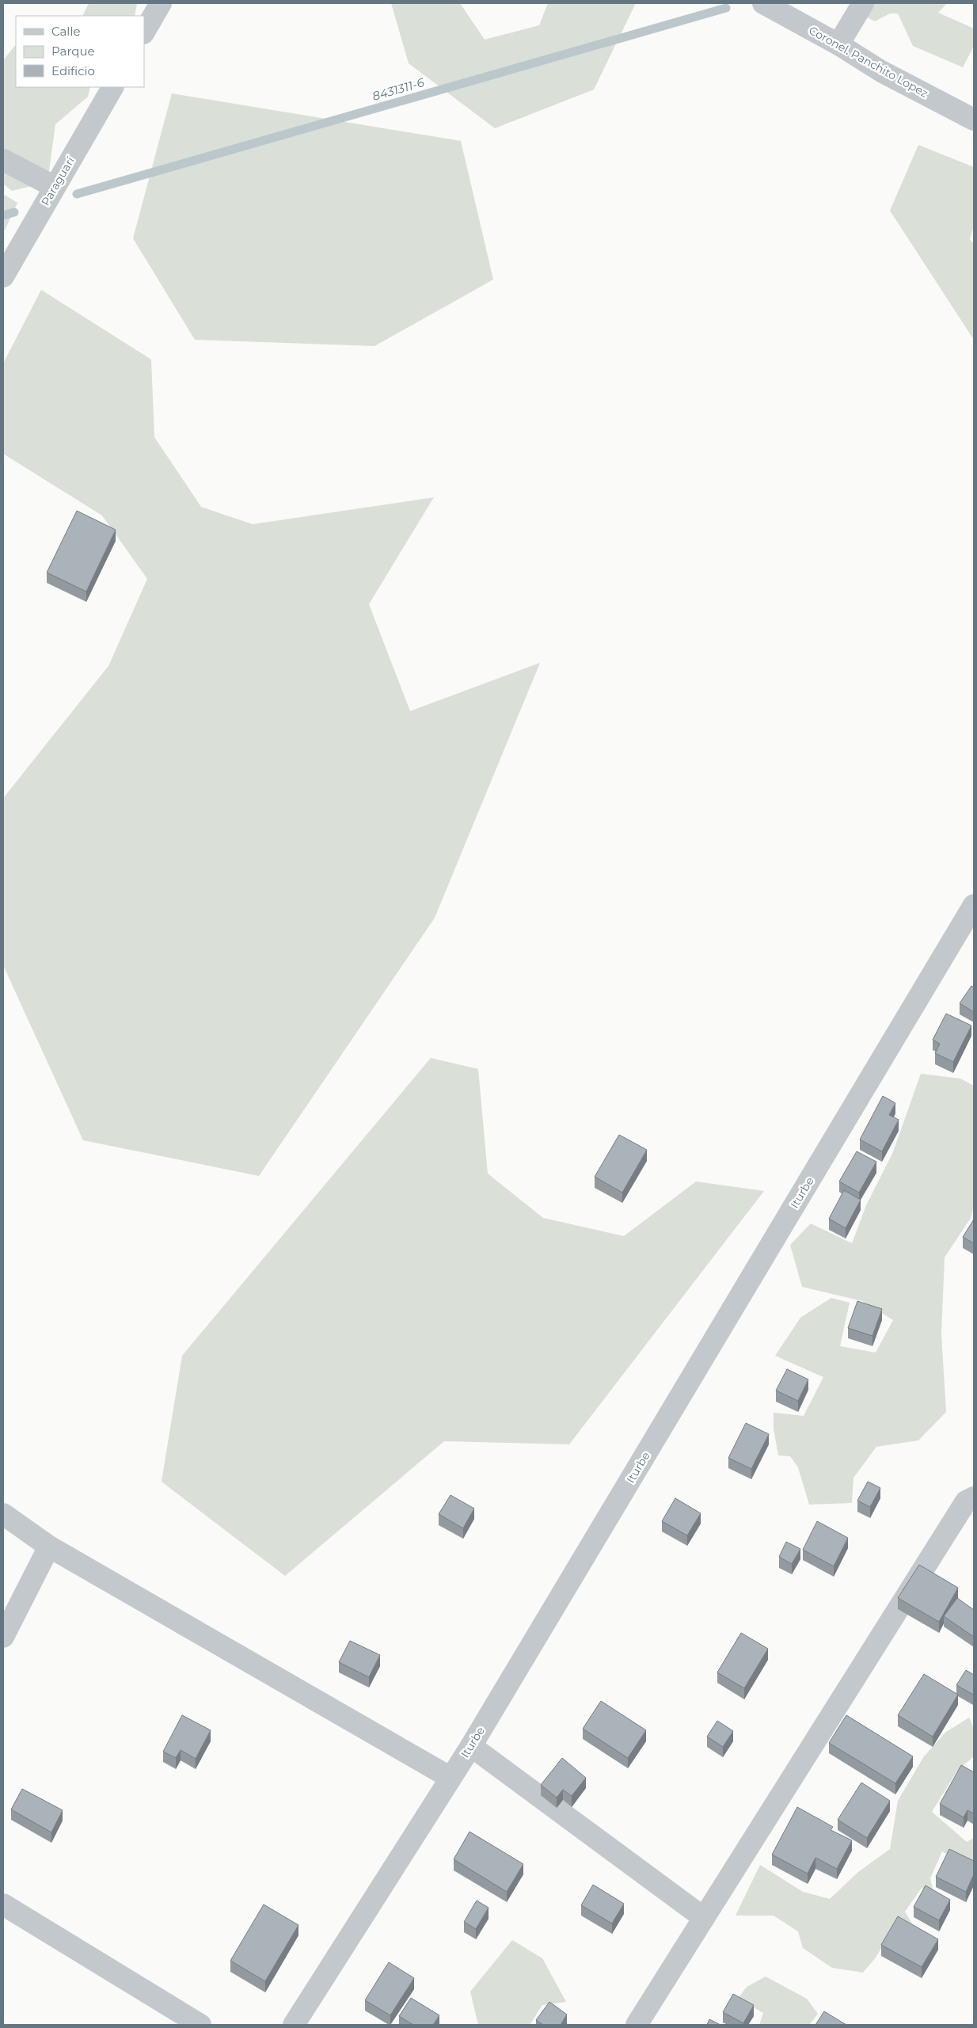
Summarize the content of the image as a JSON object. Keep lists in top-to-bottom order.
{
  "streets": {
    "street": ["Coronel. Panchito Lopez", "Paraguarí", "Iturbe"]
  },
  "water": ["8431311-6"],
  "legend": ["Calle", "Parque", "Edificio"]
}
